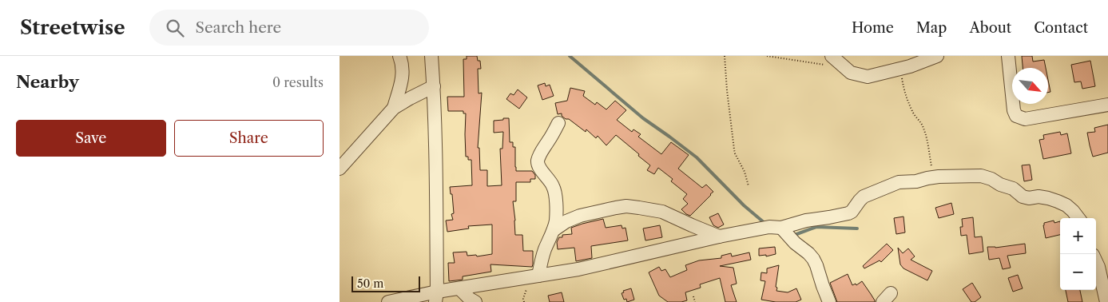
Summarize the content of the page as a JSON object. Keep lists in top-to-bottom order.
{
  "scale_bar": "50 m",
  "north": "bottom right",
  "page": {
    "header": "Streetwise",
    "search": "Search here",
    "nav": [
      "Home",
      "Map",
      "About",
      "Contact"
    ],
    "heading": ["Nearby", "0 results"],
    "buttons": ["Save", "Share"],
    "map_buttons": ["+", "−"],
    "scale": "50 m"
  }
}
